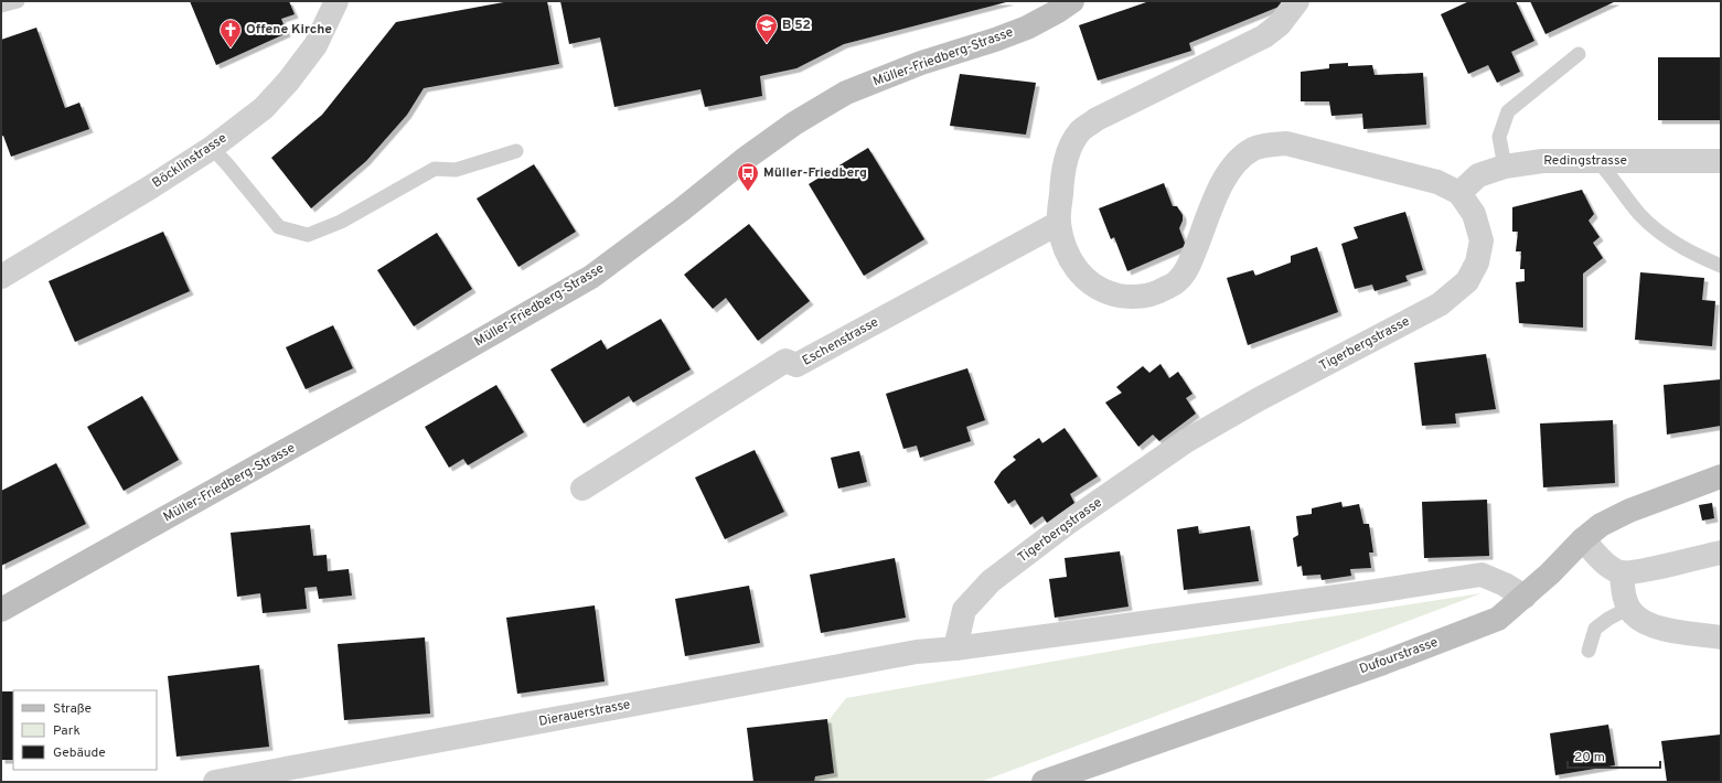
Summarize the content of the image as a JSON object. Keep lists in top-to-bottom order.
{
  "streets": {
    "street": [
      "Müller-Friedberg-Strasse",
      "Böcklinstrasse",
      "Redingstrasse",
      "Eschenstrasse",
      "Tigerbergstrasse",
      "Dufourstrasse",
      "Dierauerstrasse"
    ]
  },
  "crossings": [
    ["Redingstrasse", "Tigerbergstrasse"],
    ["Tigerbergstrasse", "Dierauerstrasse"]
  ],
  "places": {
    "school or university": ["B 52"],
    "church": ["Offene Kirche"],
    "bus stop": ["Müller-Friedberg"]
  },
  "legend": ["Straße", "Park", "Gebäude"],
  "scale_bar": "20 m"
}
